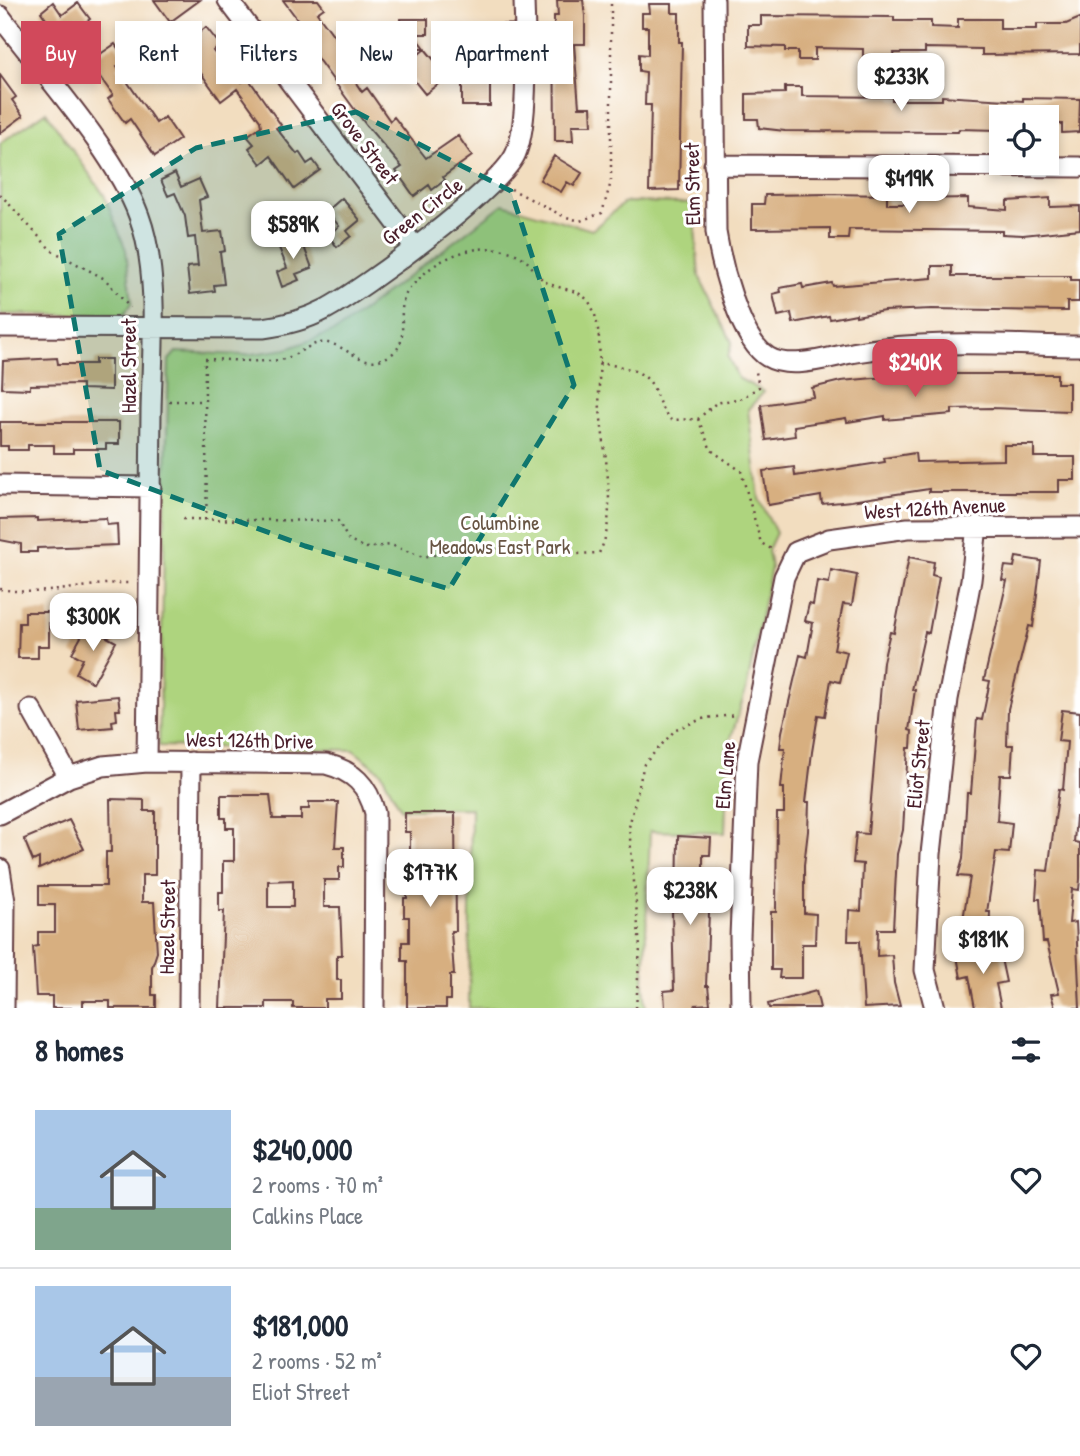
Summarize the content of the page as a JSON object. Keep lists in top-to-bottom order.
{
  "streets": {
    "street": [
      "Grove Street",
      "Elm Street",
      "Green Circle",
      "Hazel Street",
      "West 126th Avenue",
      "West 126th Drive",
      "Eliot Street",
      "Elm Lane"
    ]
  },
  "crossings": [
    ["Grove Street", "Green Circle"],
    ["Green Circle", "Hazel Street"],
    ["Hazel Street", "West 126th Drive"],
    ["West 126th Avenue", "Eliot Street"],
    ["West 126th Avenue", "Elm Lane"]
  ],
  "parks": ["Columbine Meadows East Park"],
  "page": {
    "chip": [
      "Buy",
      "Rent",
      "Filters",
      "New",
      "Apartment"
    ],
    "price": [
      "$233K",
      "$419K",
      "$589K",
      "$240K",
      "$300K",
      "$177K",
      "$238K",
      "$181K"
    ],
    "heading": "8 homes",
    "list": [
      {
        "name": "$240,000",
        "note": "2 rooms · 70 m² · Calkins Place"
      },
      {
        "name": "$181,000",
        "note": "2 rooms · 52 m² · Eliot Street"
      }
    ]
  }
}
